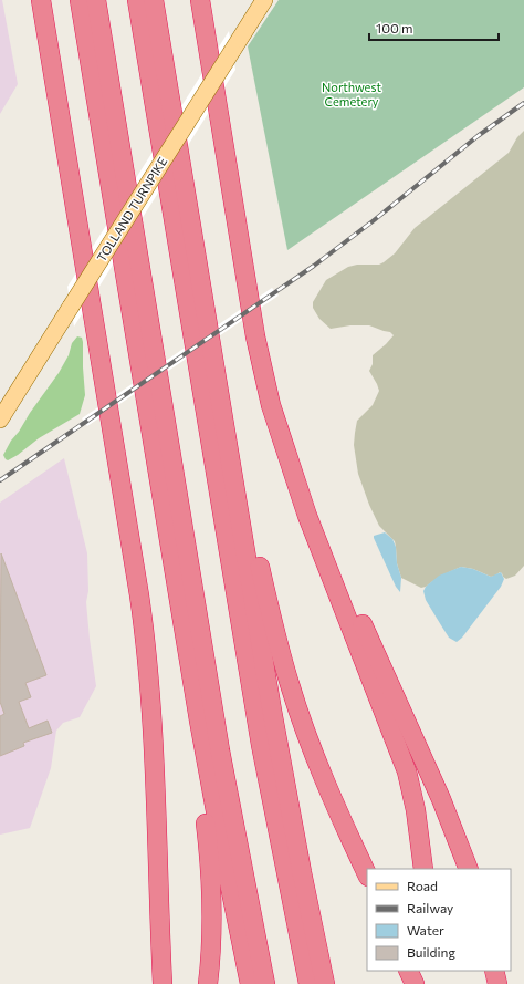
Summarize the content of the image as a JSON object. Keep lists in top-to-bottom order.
{
  "streets": {
    "main road": ["TOLLAND TURNPIKE"]
  },
  "parks": ["Northwest Cemetery"],
  "legend": [
    "Road",
    "Railway",
    "Water",
    "Building"
  ],
  "scale_bar": "100 m"
}
